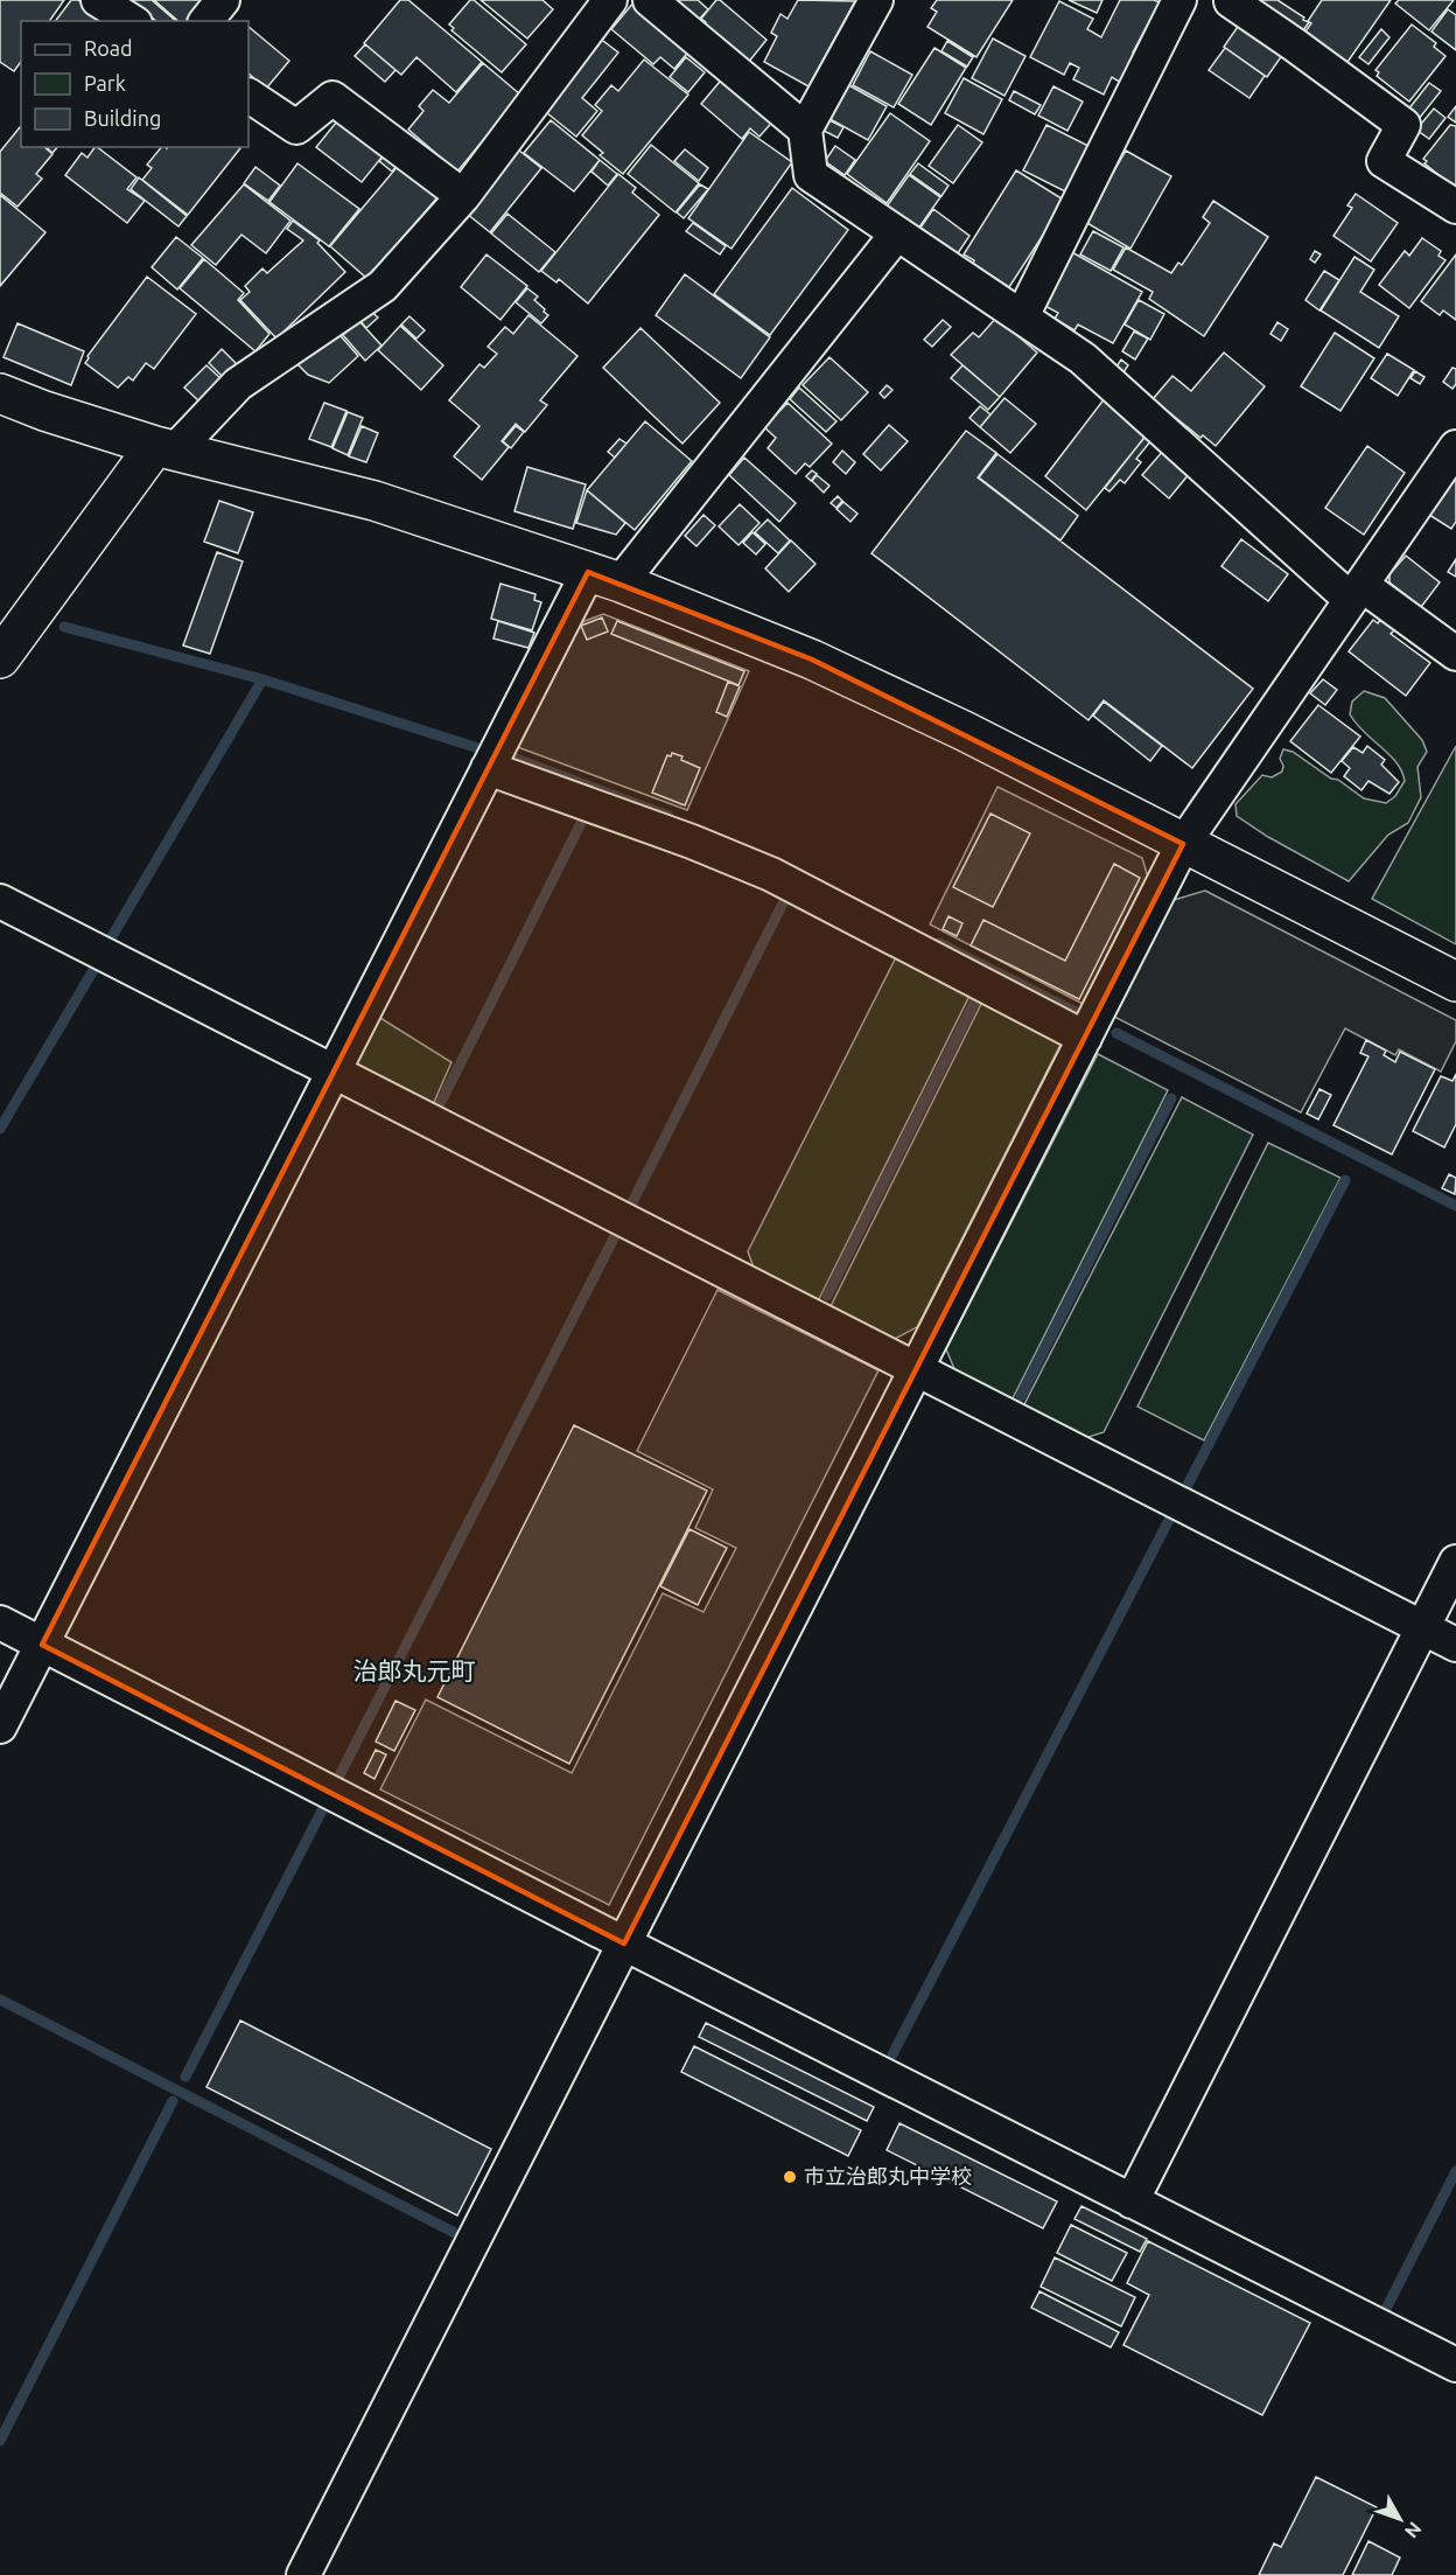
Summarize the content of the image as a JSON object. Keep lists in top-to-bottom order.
{
  "districts": ["治郎丸元町"],
  "places": ["市立治郎丸中学校"],
  "legend": ["Road", "Park", "Building"],
  "north": "bottom right"
}
